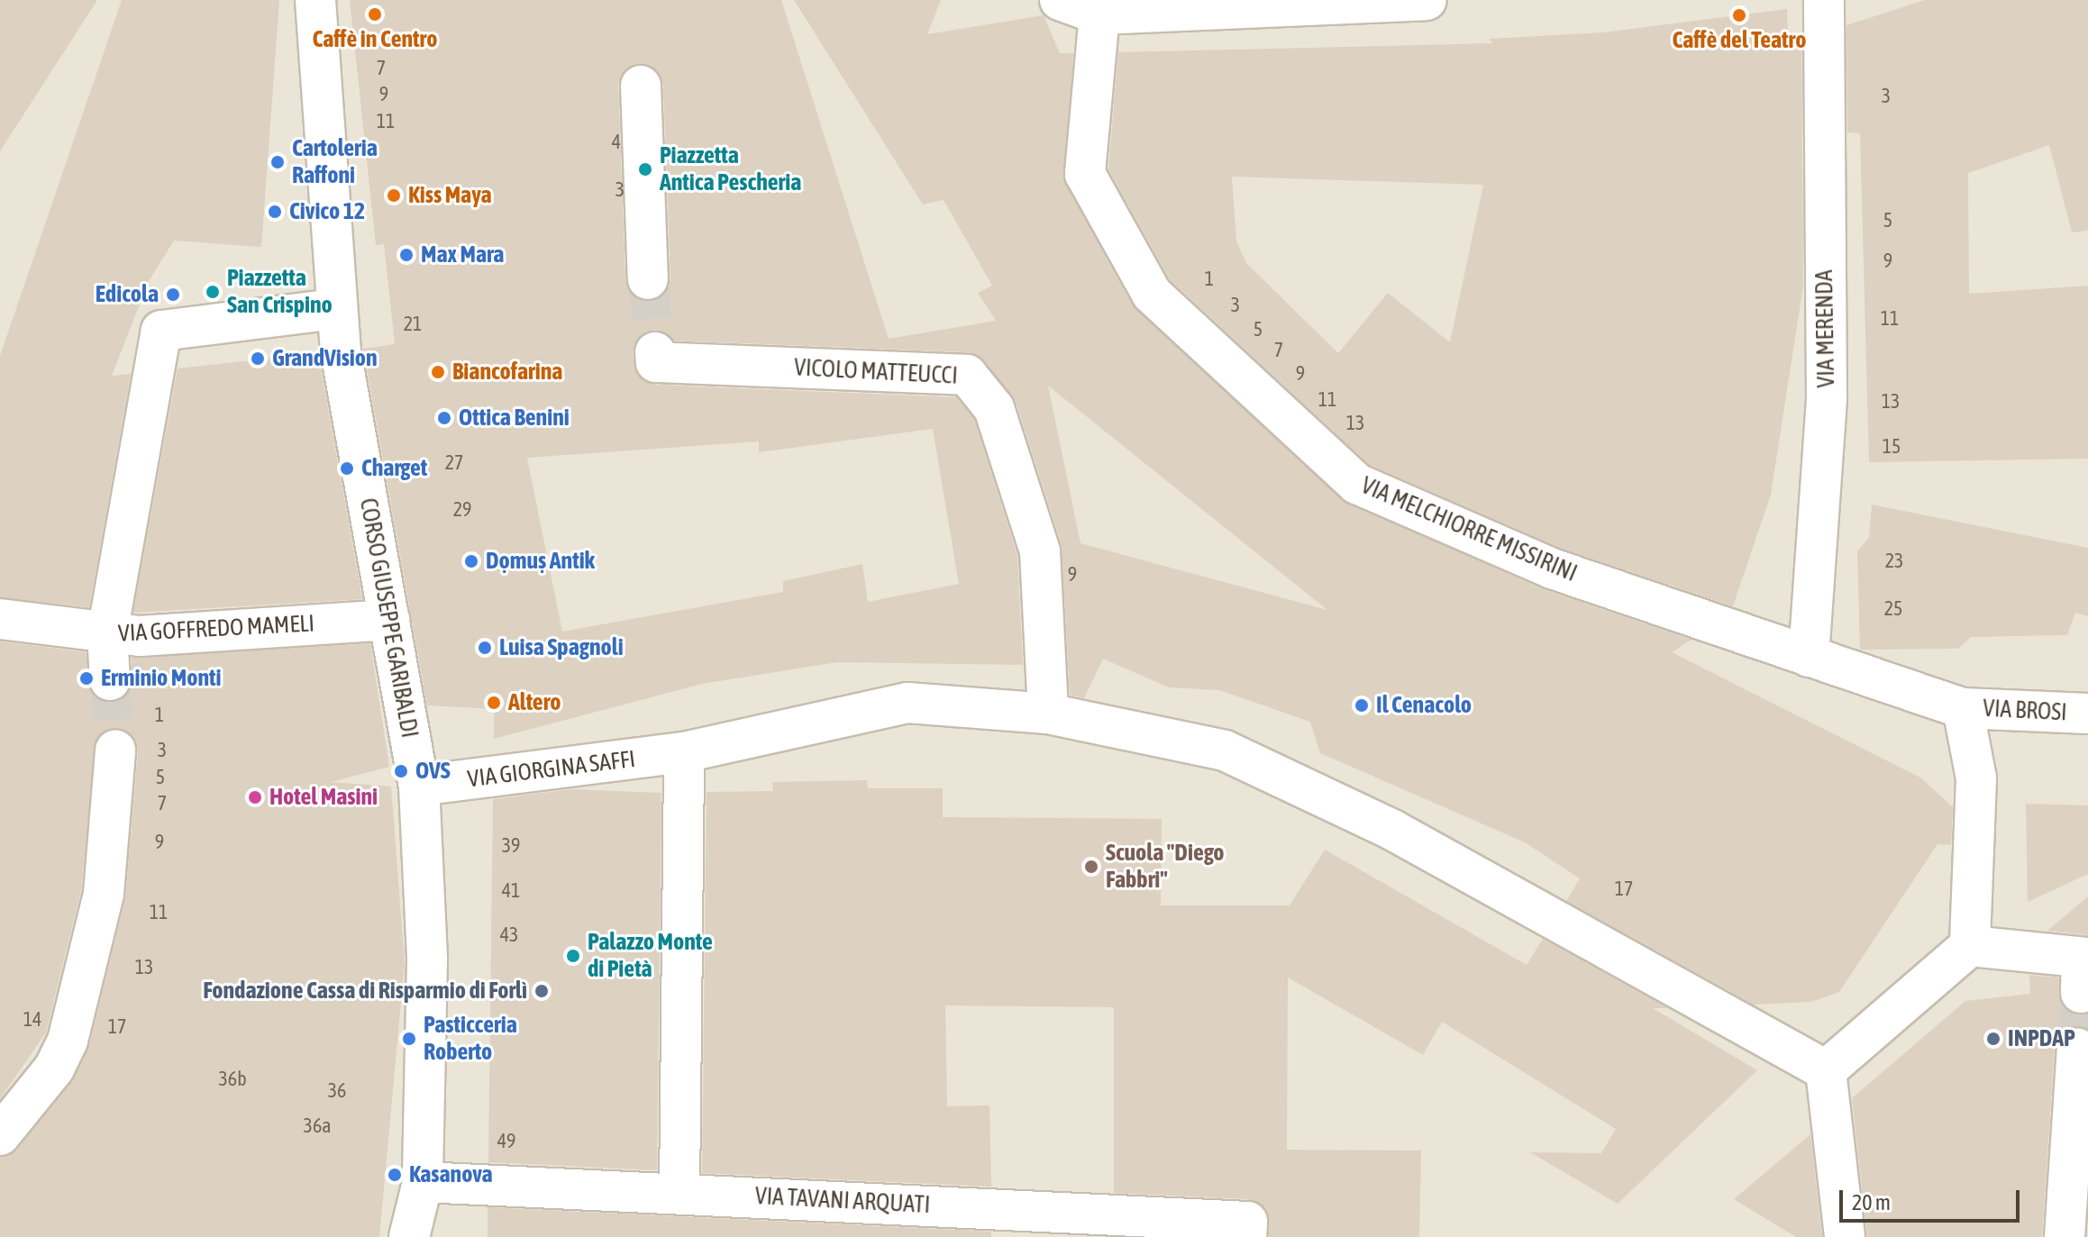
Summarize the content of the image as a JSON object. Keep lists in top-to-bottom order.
{
  "streets": {
    "street": [
      "VIA MERENDA",
      "VICOLO MATTEUCCI",
      "VIA MELCHIORRE MISSIRINI",
      "CORSO GIUSEPPE GARIBALDI",
      "VIA GOFFREDO MAMELI",
      "VIA BROSI",
      "VIA GIORGINA SAFFI",
      "VIA TAVANI ARQUATI"
    ]
  },
  "crossings": [
    ["VIA MERENDA", "VIA MELCHIORRE MISSIRINI"],
    ["VICOLO MATTEUCCI", "VIA GIORGINA SAFFI"],
    ["VIA MELCHIORRE MISSIRINI", "VIA BROSI"],
    ["CORSO GIUSEPPE GARIBALDI", "VIA GOFFREDO MAMELI"],
    ["CORSO GIUSEPPE GARIBALDI", "VIA GIORGINA SAFFI"],
    ["CORSO GIUSEPPE GARIBALDI", "VIA TAVANI ARQUATI"]
  ],
  "places": [
    "Caffè in Centro",
    "Caffè del Teatro",
    "Cartoleria Raffoni",
    "Piazzetta Antica Pescheria",
    "Kiss Maya",
    "Civico 12",
    "Max Mara",
    "Piazzetta San Crispino",
    "Edicola",
    "GrandVision",
    "Biancofarina",
    "Ottica Benini",
    "Charget",
    "Dọmuṣ Antik",
    "Luisa Spagnoli",
    "Erminio Monti",
    "Altero",
    "Il Cenacolo",
    "OVS",
    "Hotel Masini",
    "Scuola \"Diego Fabbri\"",
    "Palazzo Monte di Pietà",
    "Fondazione Cassa di Risparmio di Forlì",
    "Pasticceria Roberto",
    "INPDAP",
    "Kasanova"
  ],
  "house_numbers": [
    "7",
    "9",
    "3",
    "11",
    "4",
    "3",
    "5",
    "9",
    "1",
    "3",
    "11",
    "21",
    "5",
    "7",
    "9",
    "11",
    "13",
    "13",
    "15",
    "27",
    "29",
    "23",
    "9",
    "25",
    "1",
    "3",
    "5",
    "7",
    "9",
    "39",
    "17",
    "41",
    "11",
    "43",
    "13",
    "14",
    "17",
    "36b",
    "36",
    "36a",
    "49"
  ],
  "scale_bar": "20 m"
}
